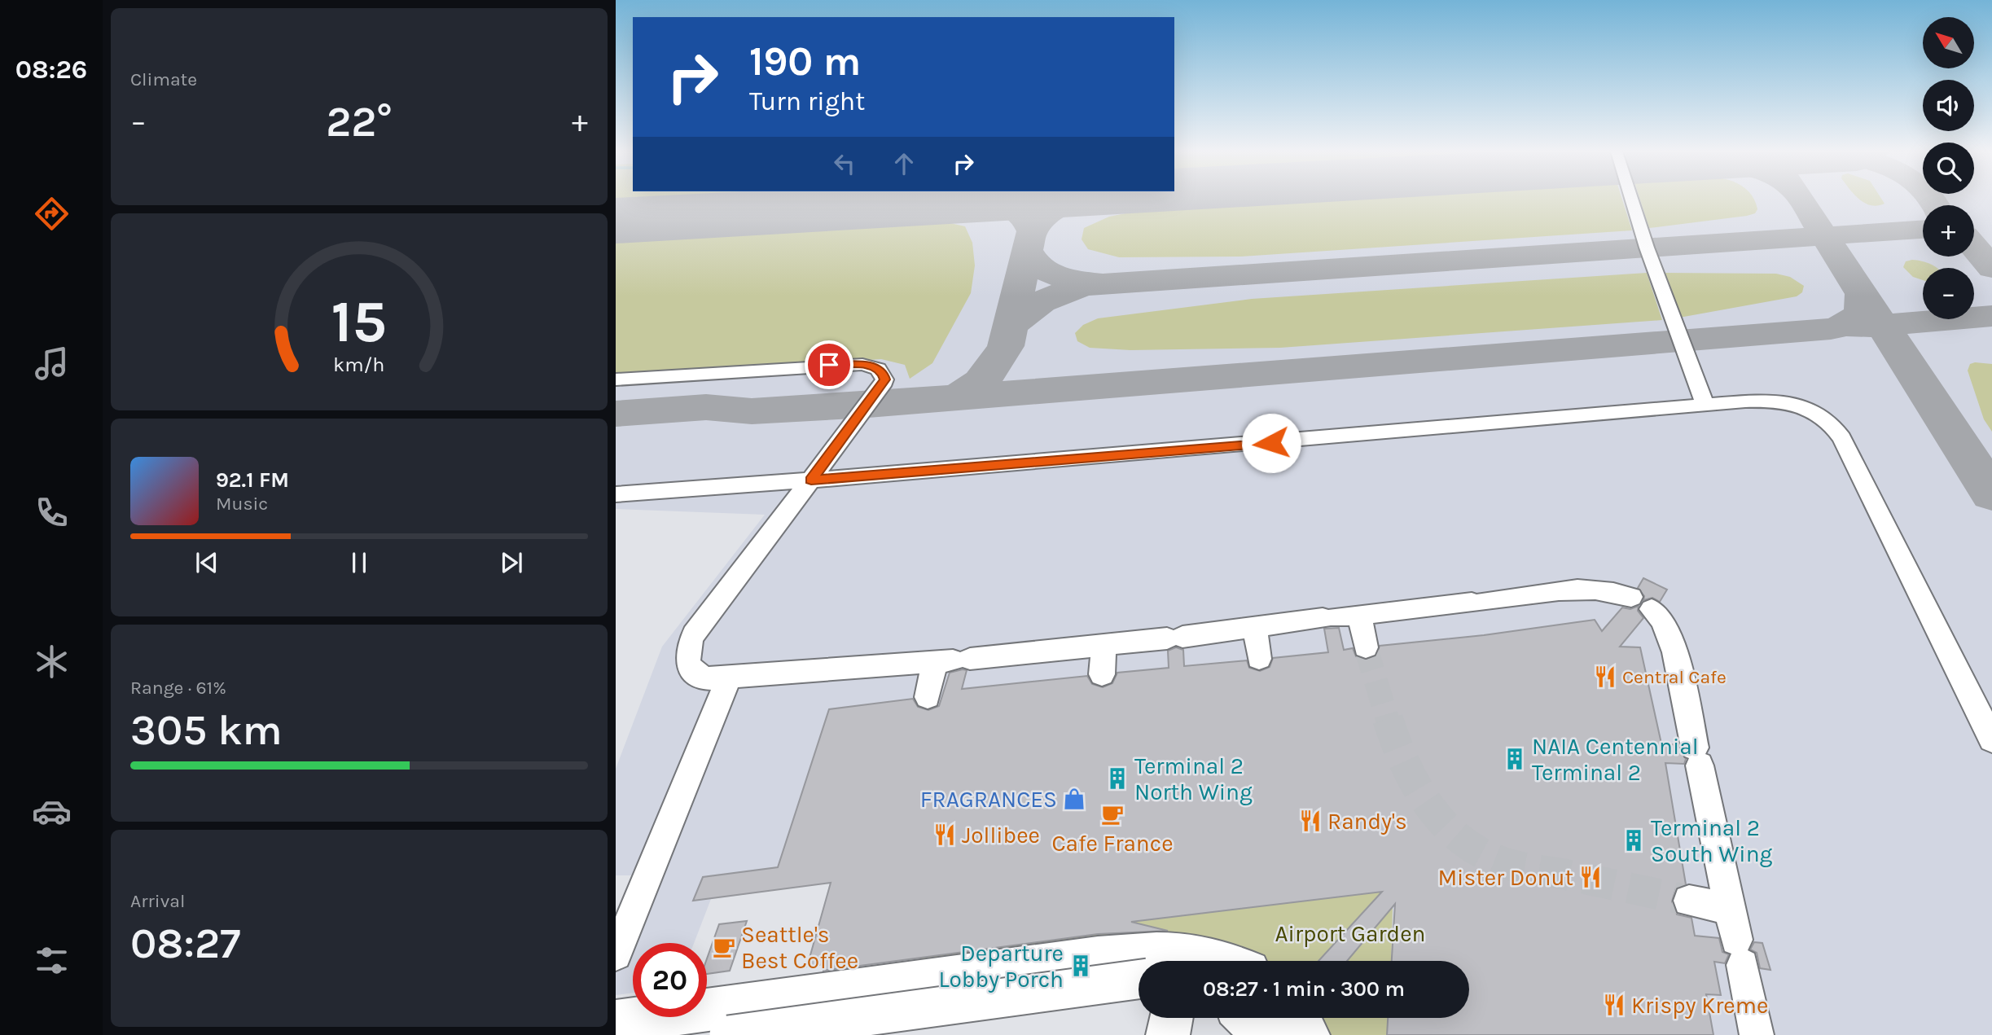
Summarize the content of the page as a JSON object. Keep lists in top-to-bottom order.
{
  "parks": ["Airport Garden"],
  "places": {
    "restaurant": [
      "Central Cafe",
      "Randy's",
      "Jollibee",
      "Mister Donut",
      "Krispy Kreme"
    ],
    "building": [
      "NAIA Centennial Terminal 2",
      "Terminal 2 North Wing",
      "Terminal 2 South Wing",
      "Departure Lobby Porch"
    ],
    "shop": ["FRAGRANCES"],
    "cafe": ["Cafe France", "Seattle's Best Coffee"]
  },
  "north": "top left",
  "page": {
    "tabs": "08:26",
    "tile": [
      "Climate",
      ["Range · 61%", "305 km"],
      ["Arrival", "08:27"]
    ],
    "map_buttons": ["+", "−"],
    "turn": ["190 m", "Turn right"],
    "heat": ["−", "22°", "+"],
    "song": ["92.1 FM", "Music"],
    "limit": "20",
    "trip": "08:27 · 1 min · 300 m",
    "gauge": ["15", "km/h"]
  }
}
